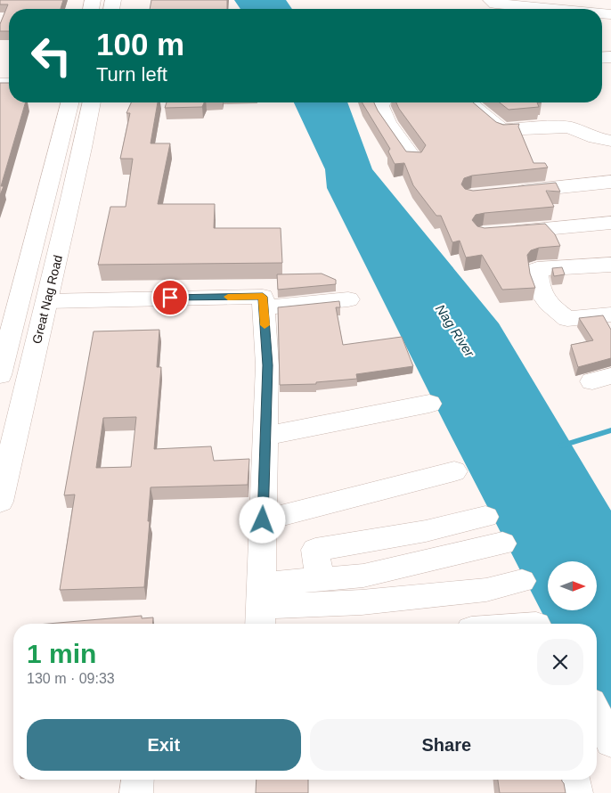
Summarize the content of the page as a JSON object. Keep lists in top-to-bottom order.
{
  "streets": {
    "street": ["Great Nag Road"]
  },
  "water": ["Nag River"],
  "north": "right",
  "page": {
    "turn": ["100 m", "Turn left"],
    "heading": ["1 min", "130 m · 09:33"],
    "buttons": ["Exit", "Share"]
  }
}
